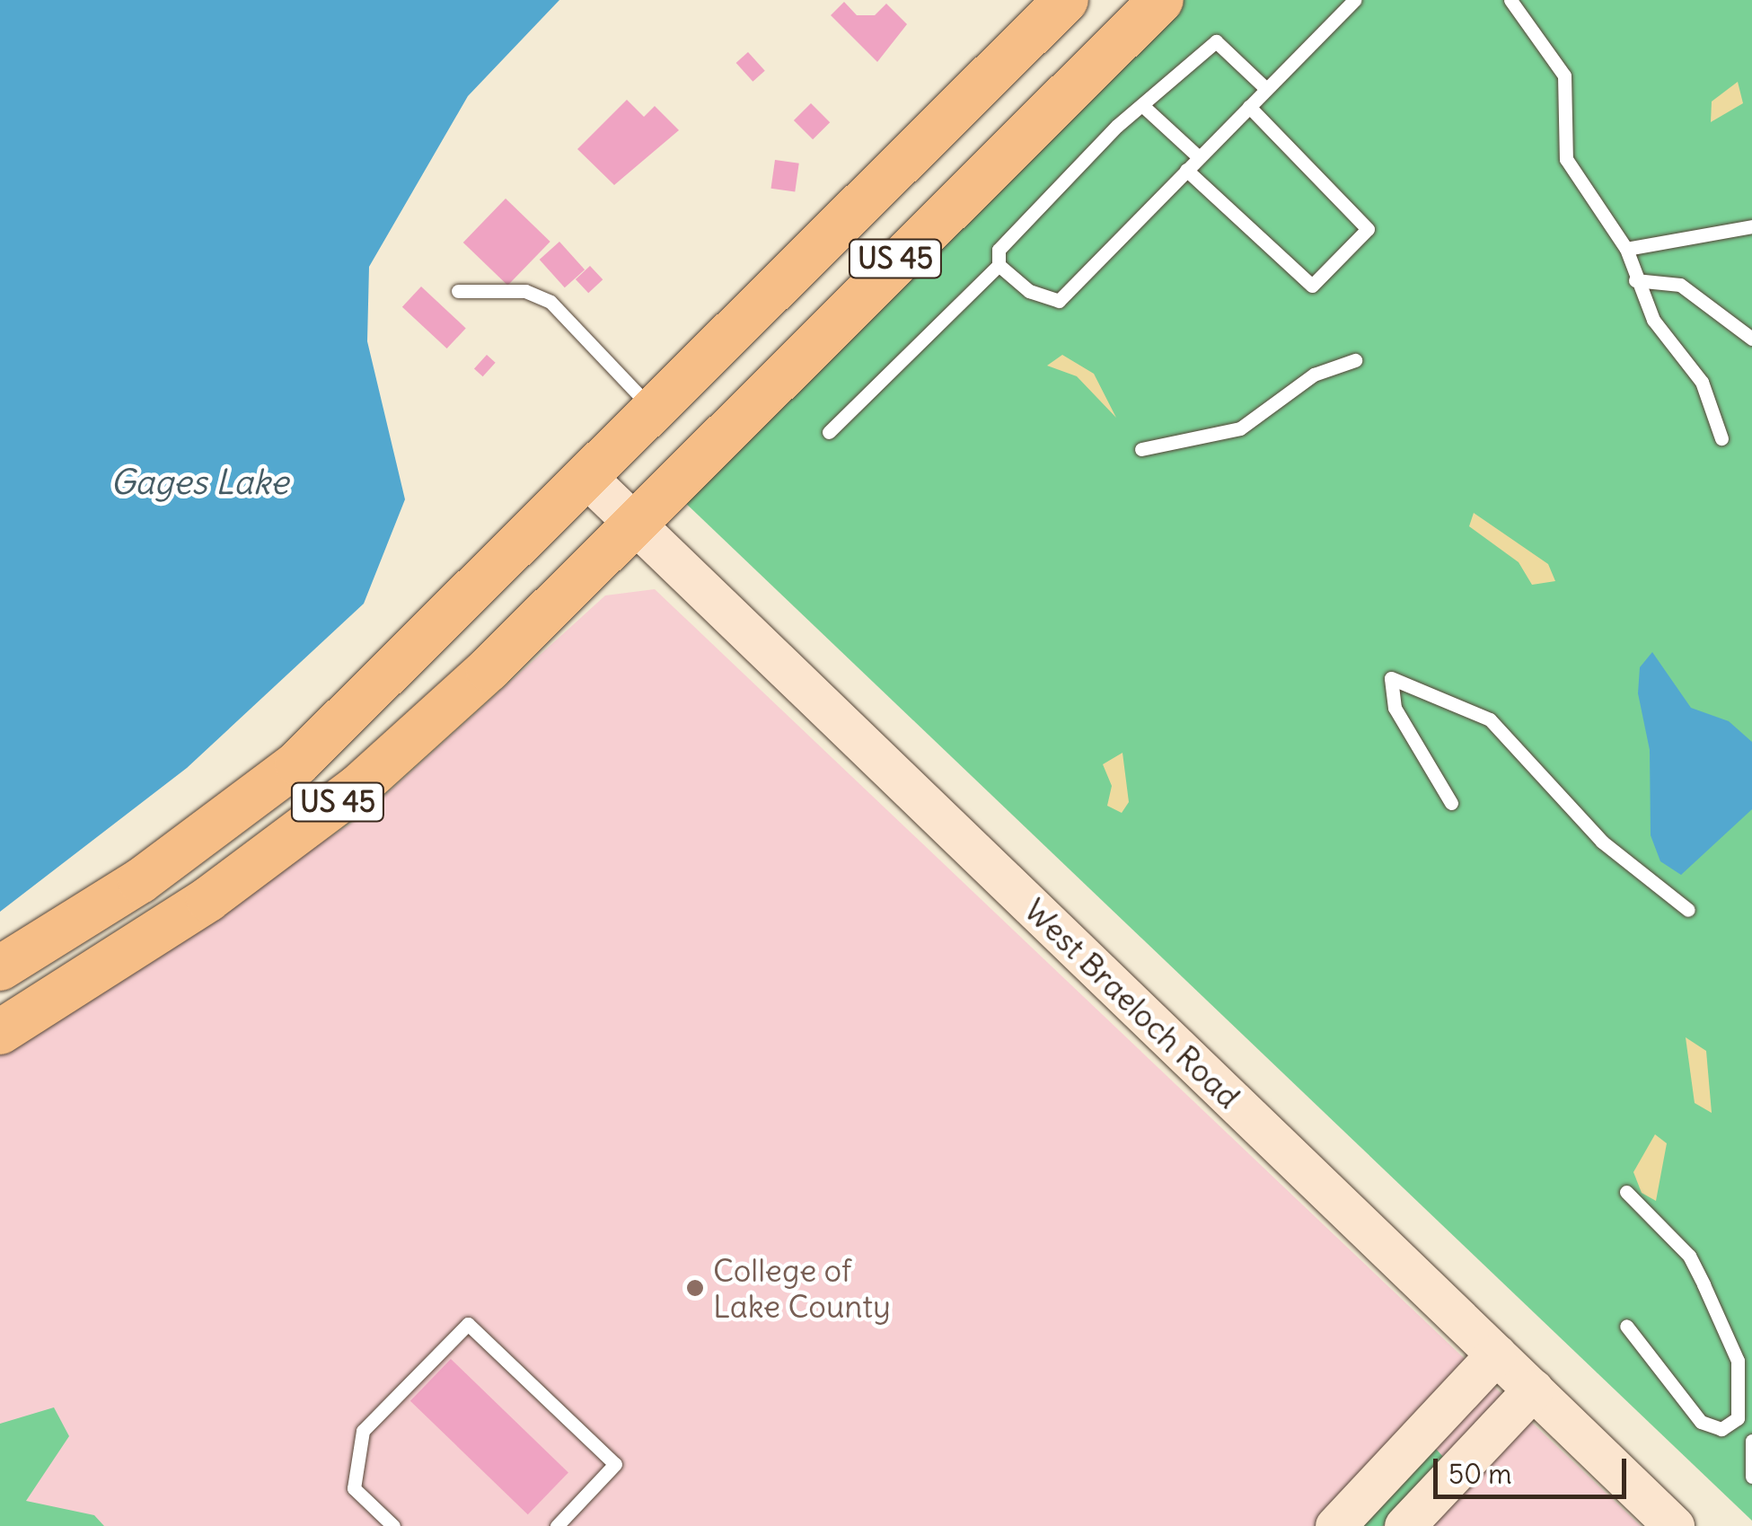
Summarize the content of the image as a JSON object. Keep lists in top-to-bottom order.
{
  "streets": {
    "main road": ["US 45"],
    "street": ["West Braeloch Road"]
  },
  "crossings": [
    ["US 45", "West Braeloch Road"]
  ],
  "water": ["Gages Lake"],
  "places": ["College of Lake County"],
  "scale_bar": "50 m"
}
